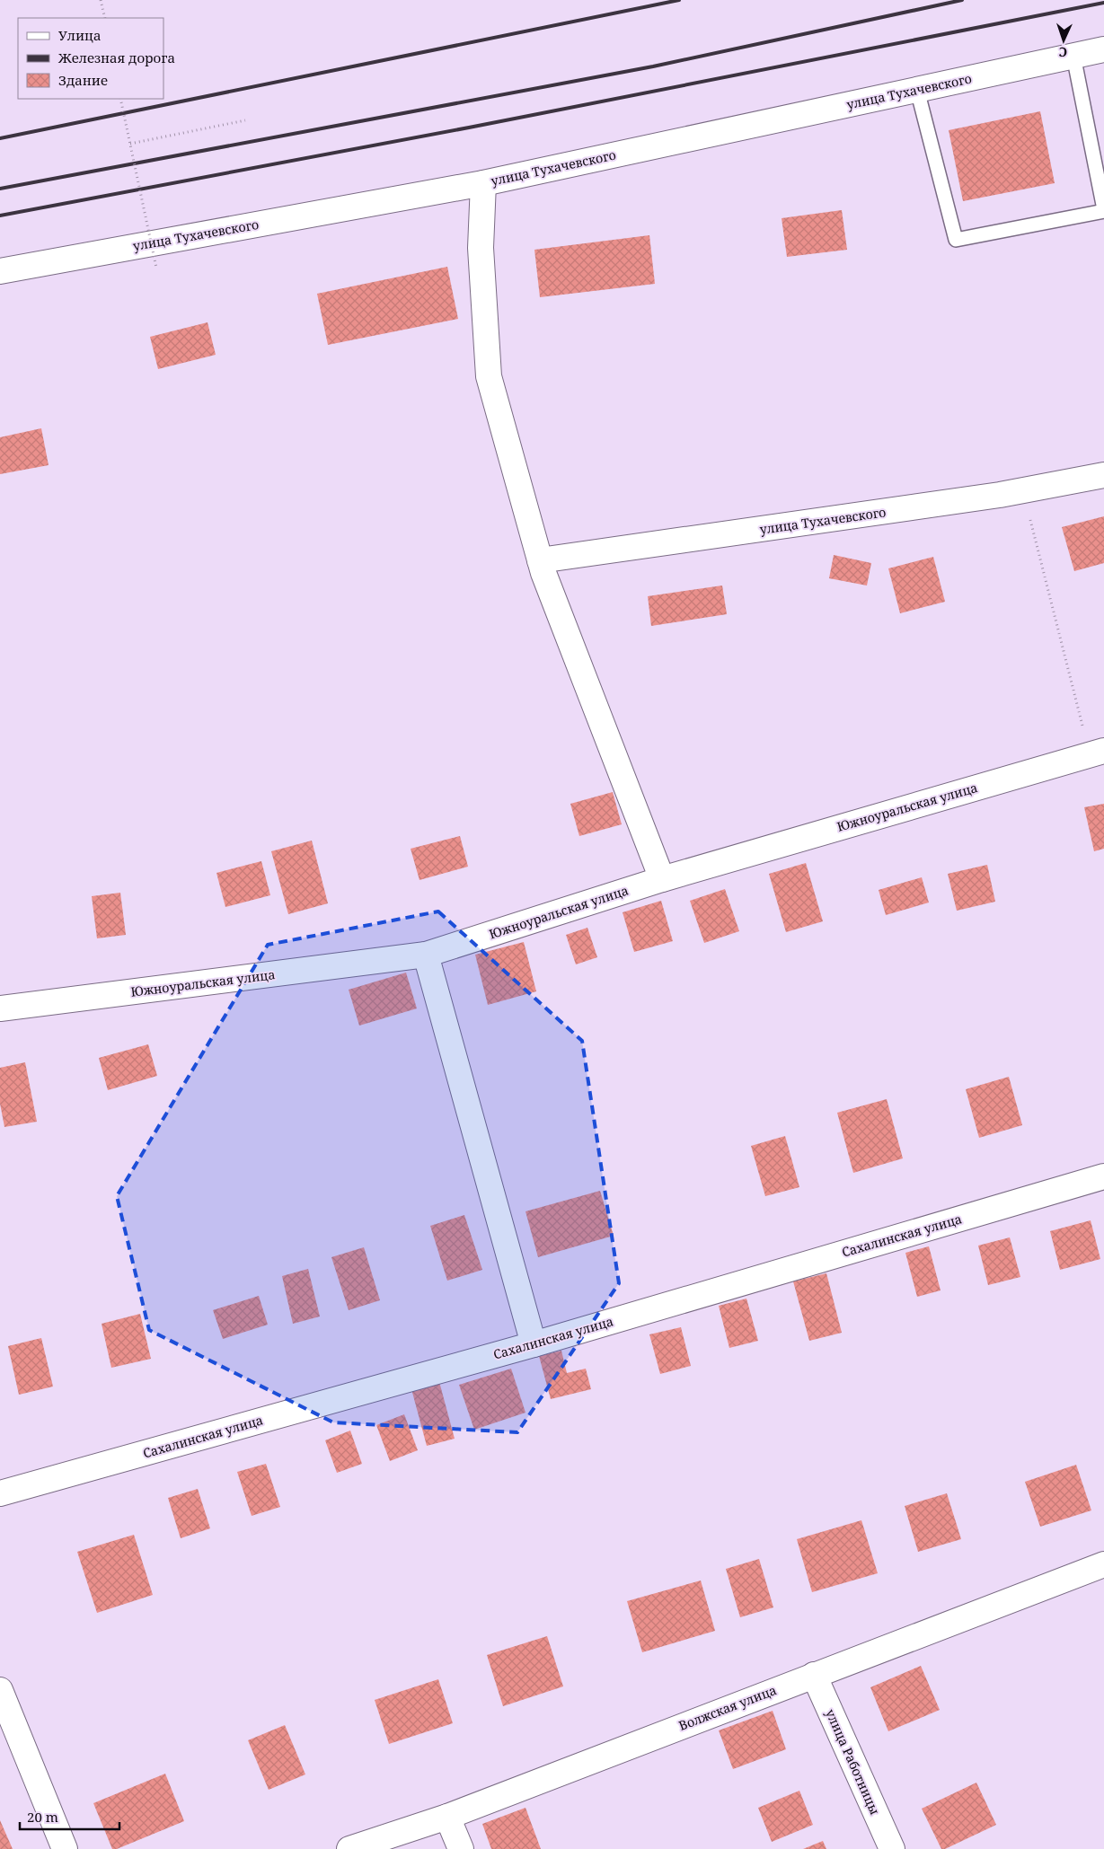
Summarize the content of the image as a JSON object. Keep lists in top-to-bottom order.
{
  "streets": {
    "street": [
      "улица Тухачевского",
      "Южноуральская улица",
      "Сахалинская улица",
      "Волжская улица",
      "улица Работницы"
    ]
  },
  "crossings": [
    ["Волжская улица", "улица Работницы"]
  ],
  "legend": ["Улица", "Железная дорога", "Здание"],
  "scale_bar": "20 m",
  "north": "bottom"
}
